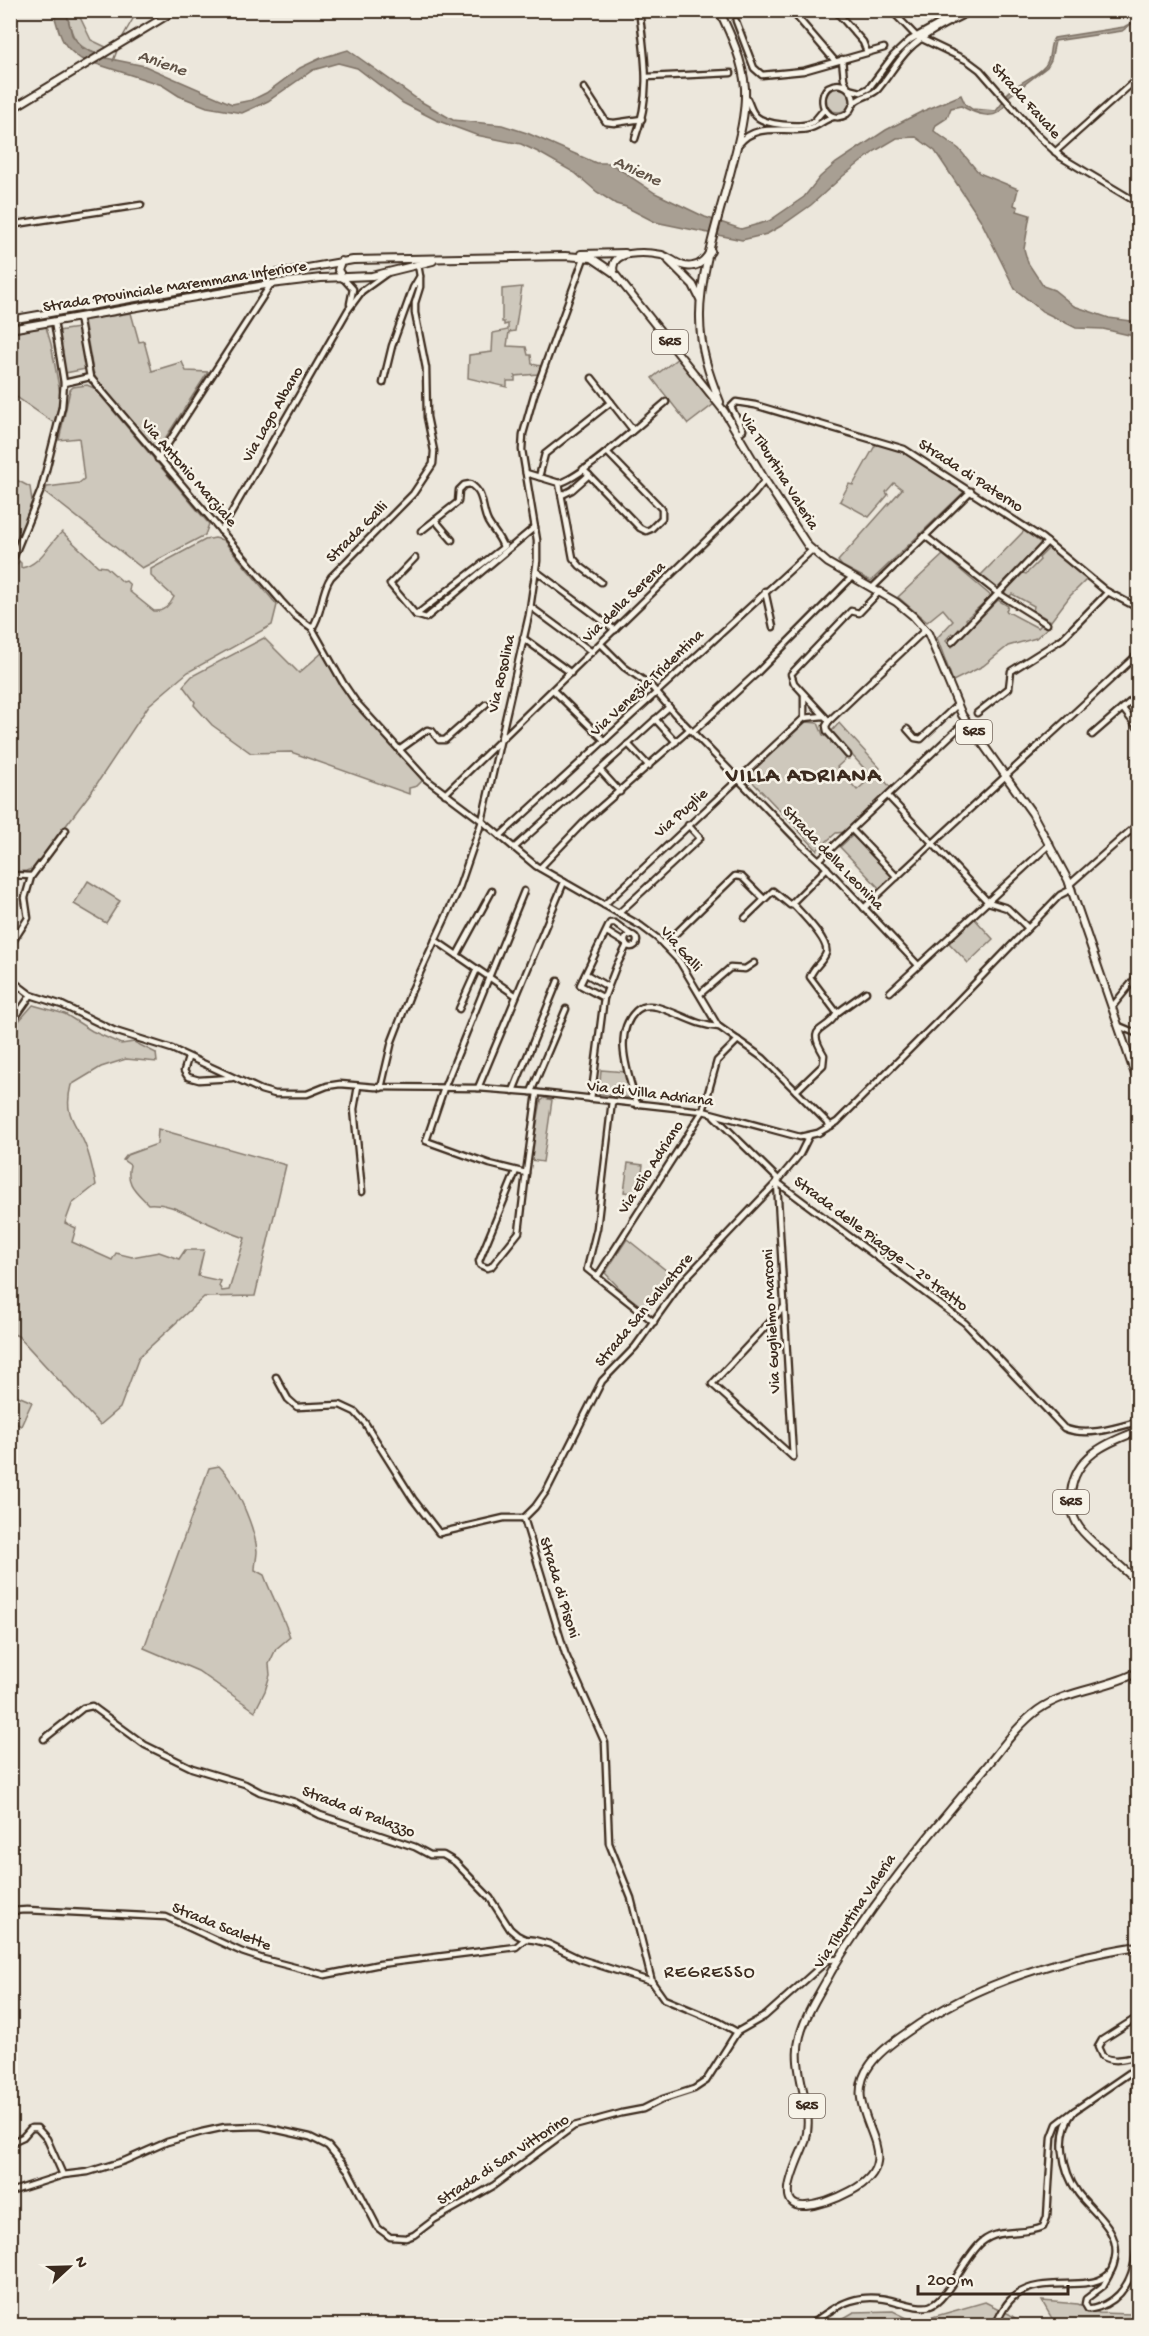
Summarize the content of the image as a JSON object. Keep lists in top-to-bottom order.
{
  "streets": {
    "main road": ["Strada Provinciale Maremmana Inferiore", "SR5", "Via Tiburtina Valeria"],
    "street": [
      "Strada Favale",
      "Via Lago Albano",
      "Via Antonio Marziale",
      "Strada di Paterno",
      "Strada Galli",
      "Via della Serena",
      "Via Rosolina",
      "Via Venezia Tridentina",
      "Via Puglie",
      "Strada della Leonina",
      "Via Galli",
      "Via di Villa Adriana",
      "Via Elio Adriano",
      "Strada delle Piagge – 2º tratto",
      "Strada San Salvatore",
      "Via Guglielmo Marconi",
      "Strada di Pisoni",
      "Strada di Palazzo",
      "Strada Scalette",
      "Strada di San Vittorino"
    ]
  },
  "crossings": [
    ["Strada Provinciale Maremmana Inferiore", "Via Lago Albano"],
    ["Strada Provinciale Maremmana Inferiore", "Via Tiburtina Valeria"],
    ["Strada Provinciale Maremmana Inferiore", "Via Antonio Marziale"],
    ["Strada Provinciale Maremmana Inferiore", "Via Rosolina"],
    ["SR5", "Strada delle Piagge – 2º tratto"],
    ["Via Lago Albano", "Via Antonio Marziale"],
    ["Via Tiburtina Valeria", "Strada di Paterno"],
    ["Via Tiburtina Valeria", "Via della Serena"],
    ["Via Tiburtina Valeria", "Via Venezia Tridentina"],
    ["Via Tiburtina Valeria", "Strada di San Vittorino"],
    ["Via Antonio Marziale", "Strada Galli"],
    ["Via della Serena", "Via Rosolina"],
    ["Via della Serena", "Strada della Leonina"],
    ["Via Rosolina", "Via Galli"],
    ["Via Rosolina", "Via di Villa Adriana"],
    ["Via Venezia Tridentina", "Strada della Leonina"],
    ["Via Venezia Tridentina", "Via Galli"],
    ["Via Puglie", "Strada della Leonina"],
    ["Via Puglie", "Via Galli"],
    ["Via Galli", "Via Elio Adriano"],
    ["Via di Villa Adriana", "Via Elio Adriano"],
    ["Via di Villa Adriana", "Strada San Salvatore"],
    ["Strada delle Piagge – 2º tratto", "Strada San Salvatore"],
    ["Strada delle Piagge – 2º tratto", "Via Guglielmo Marconi"],
    ["Strada San Salvatore", "Via Guglielmo Marconi"],
    ["Strada San Salvatore", "Strada di Pisoni"],
    ["Strada di Pisoni", "Strada di Palazzo"],
    ["Strada di Palazzo", "Strada Scalette"]
  ],
  "districts": ["VILLA ADRIANA", "REGRESSO"],
  "water": ["Aniene"],
  "scale_bar": "200 m",
  "north": "right"
}
